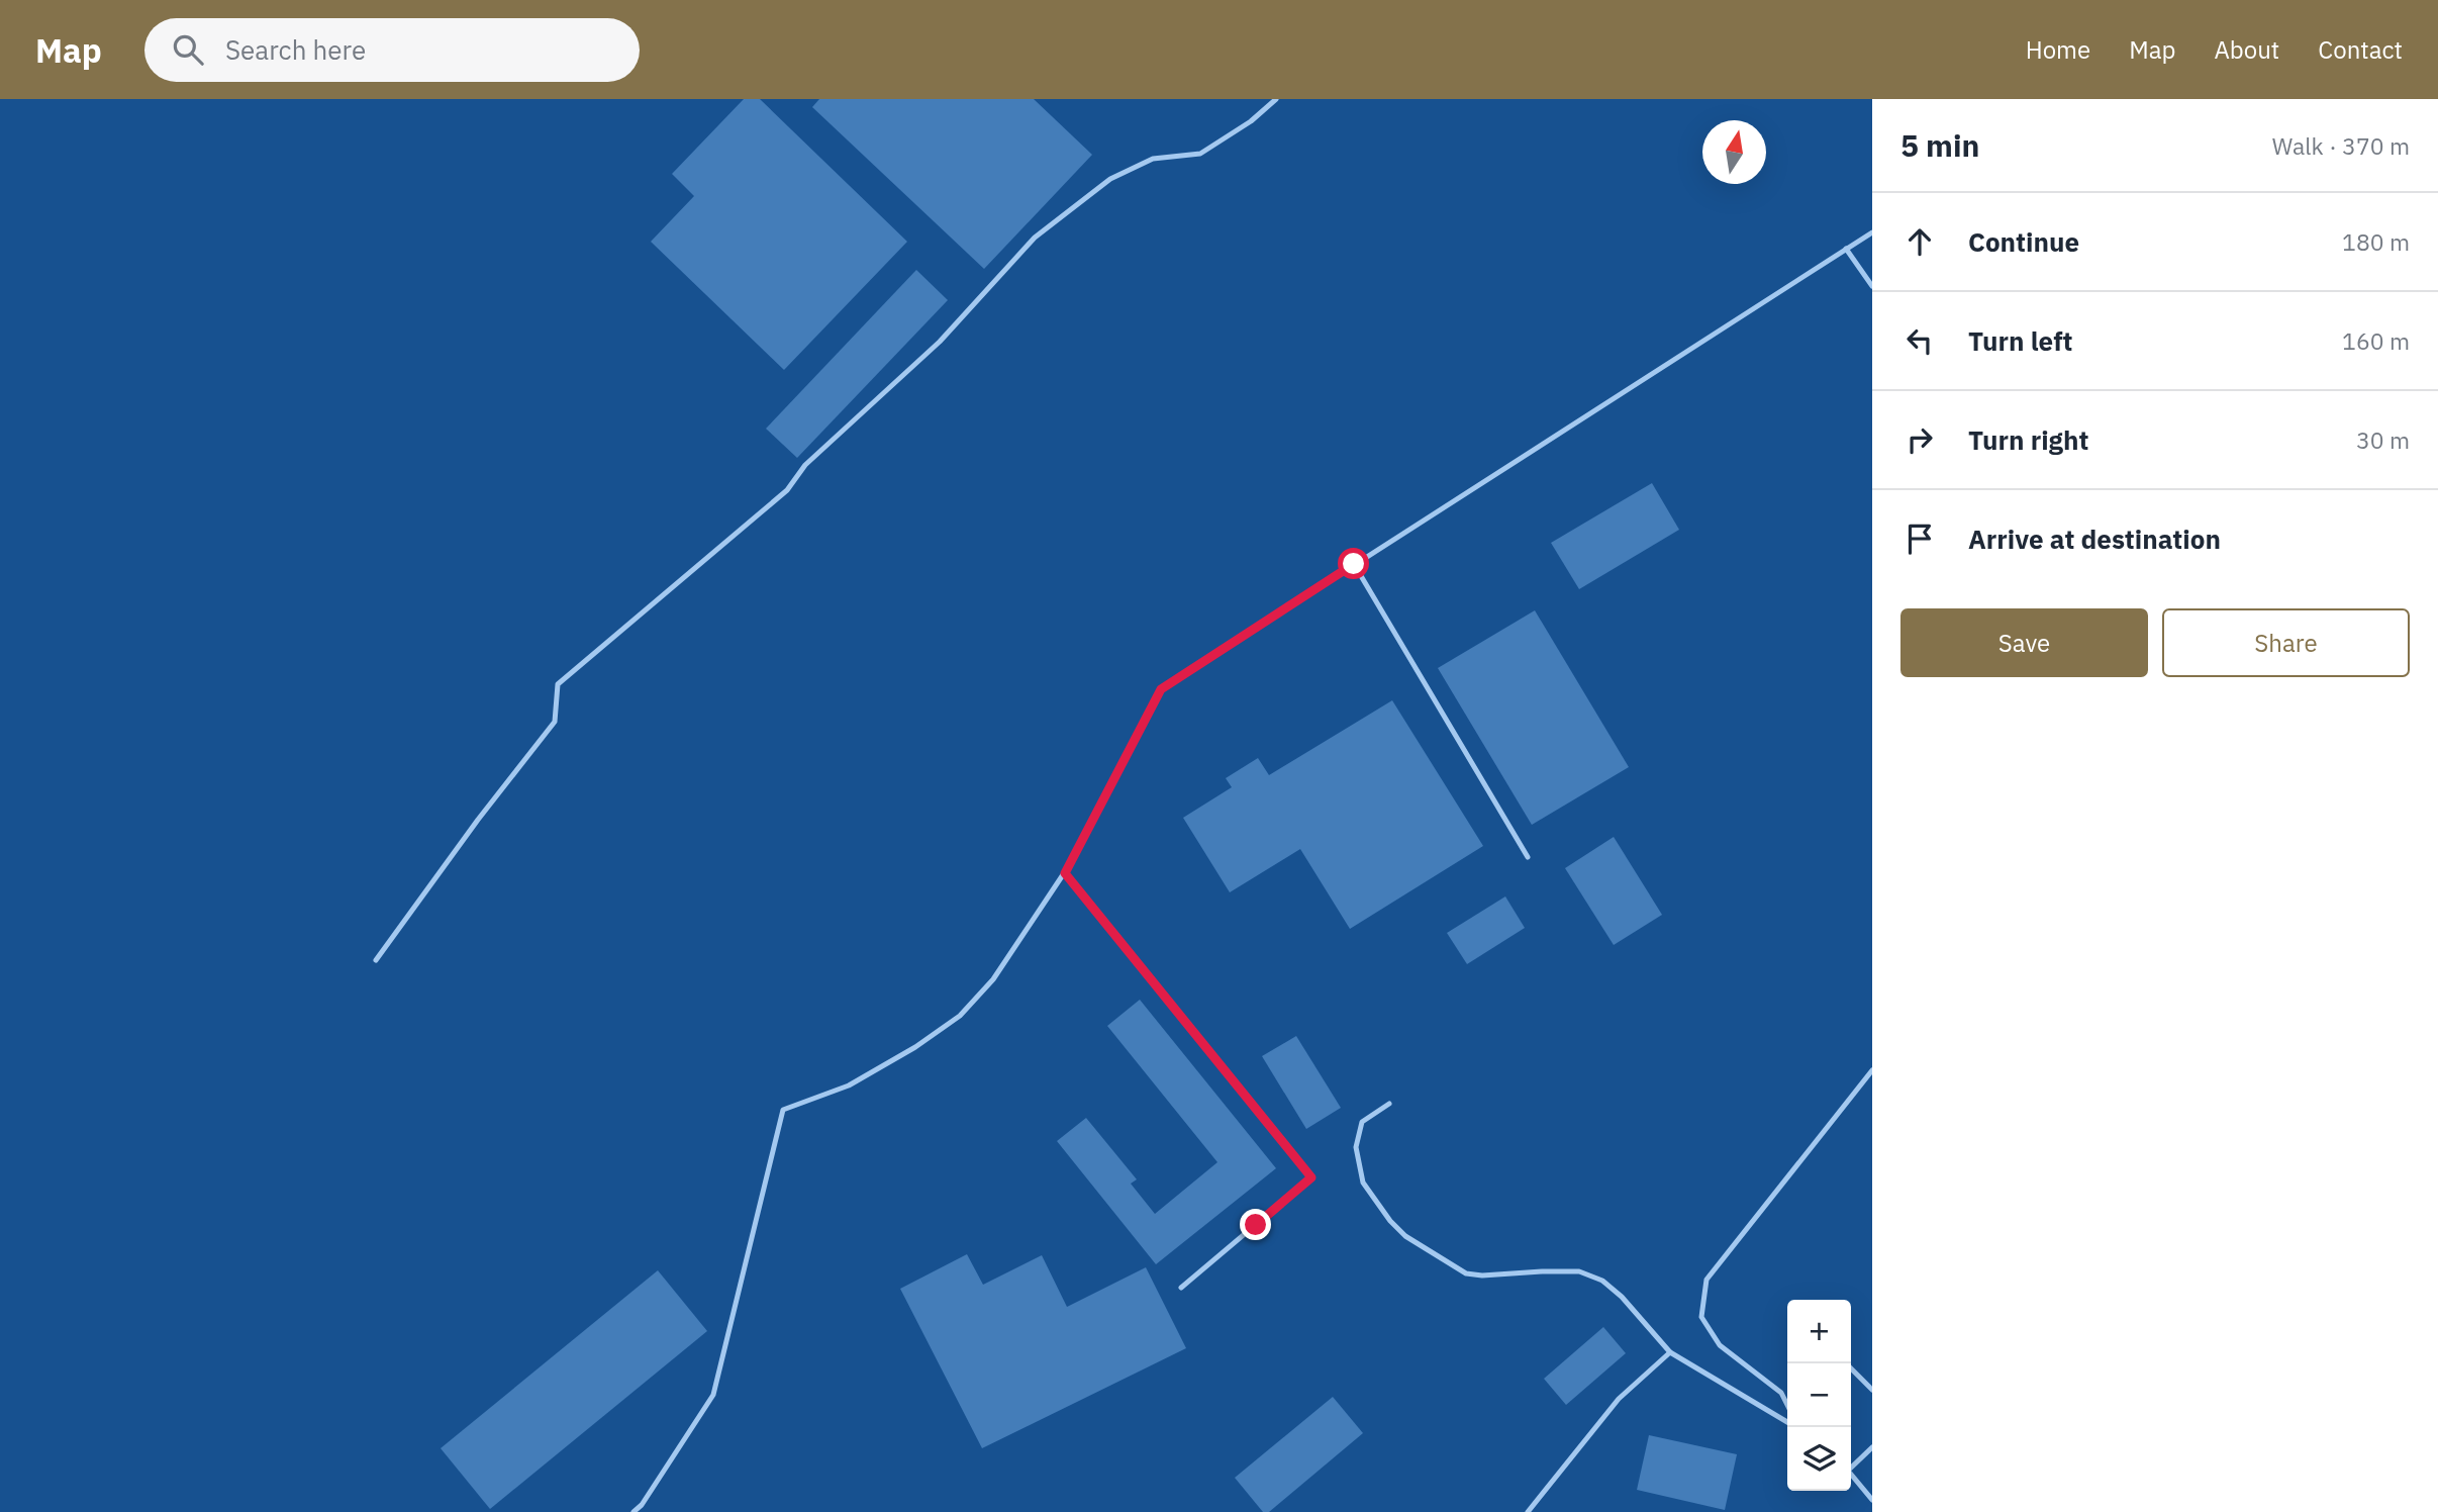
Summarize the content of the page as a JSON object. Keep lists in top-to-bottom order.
{
  "north": "top",
  "page": {
    "header": "Map",
    "search": "Search here",
    "nav": [
      "Home",
      "Map",
      "About",
      "Contact"
    ],
    "heading": ["5 min", "Walk · 370 m"],
    "list": [
      ["Continue", "180 m"],
      ["Turn left", "160 m"],
      ["Turn right", "30 m"],
      "Arrive at destination"
    ],
    "buttons": ["Save", "Share"],
    "map_buttons": ["+", "−"]
  }
}
